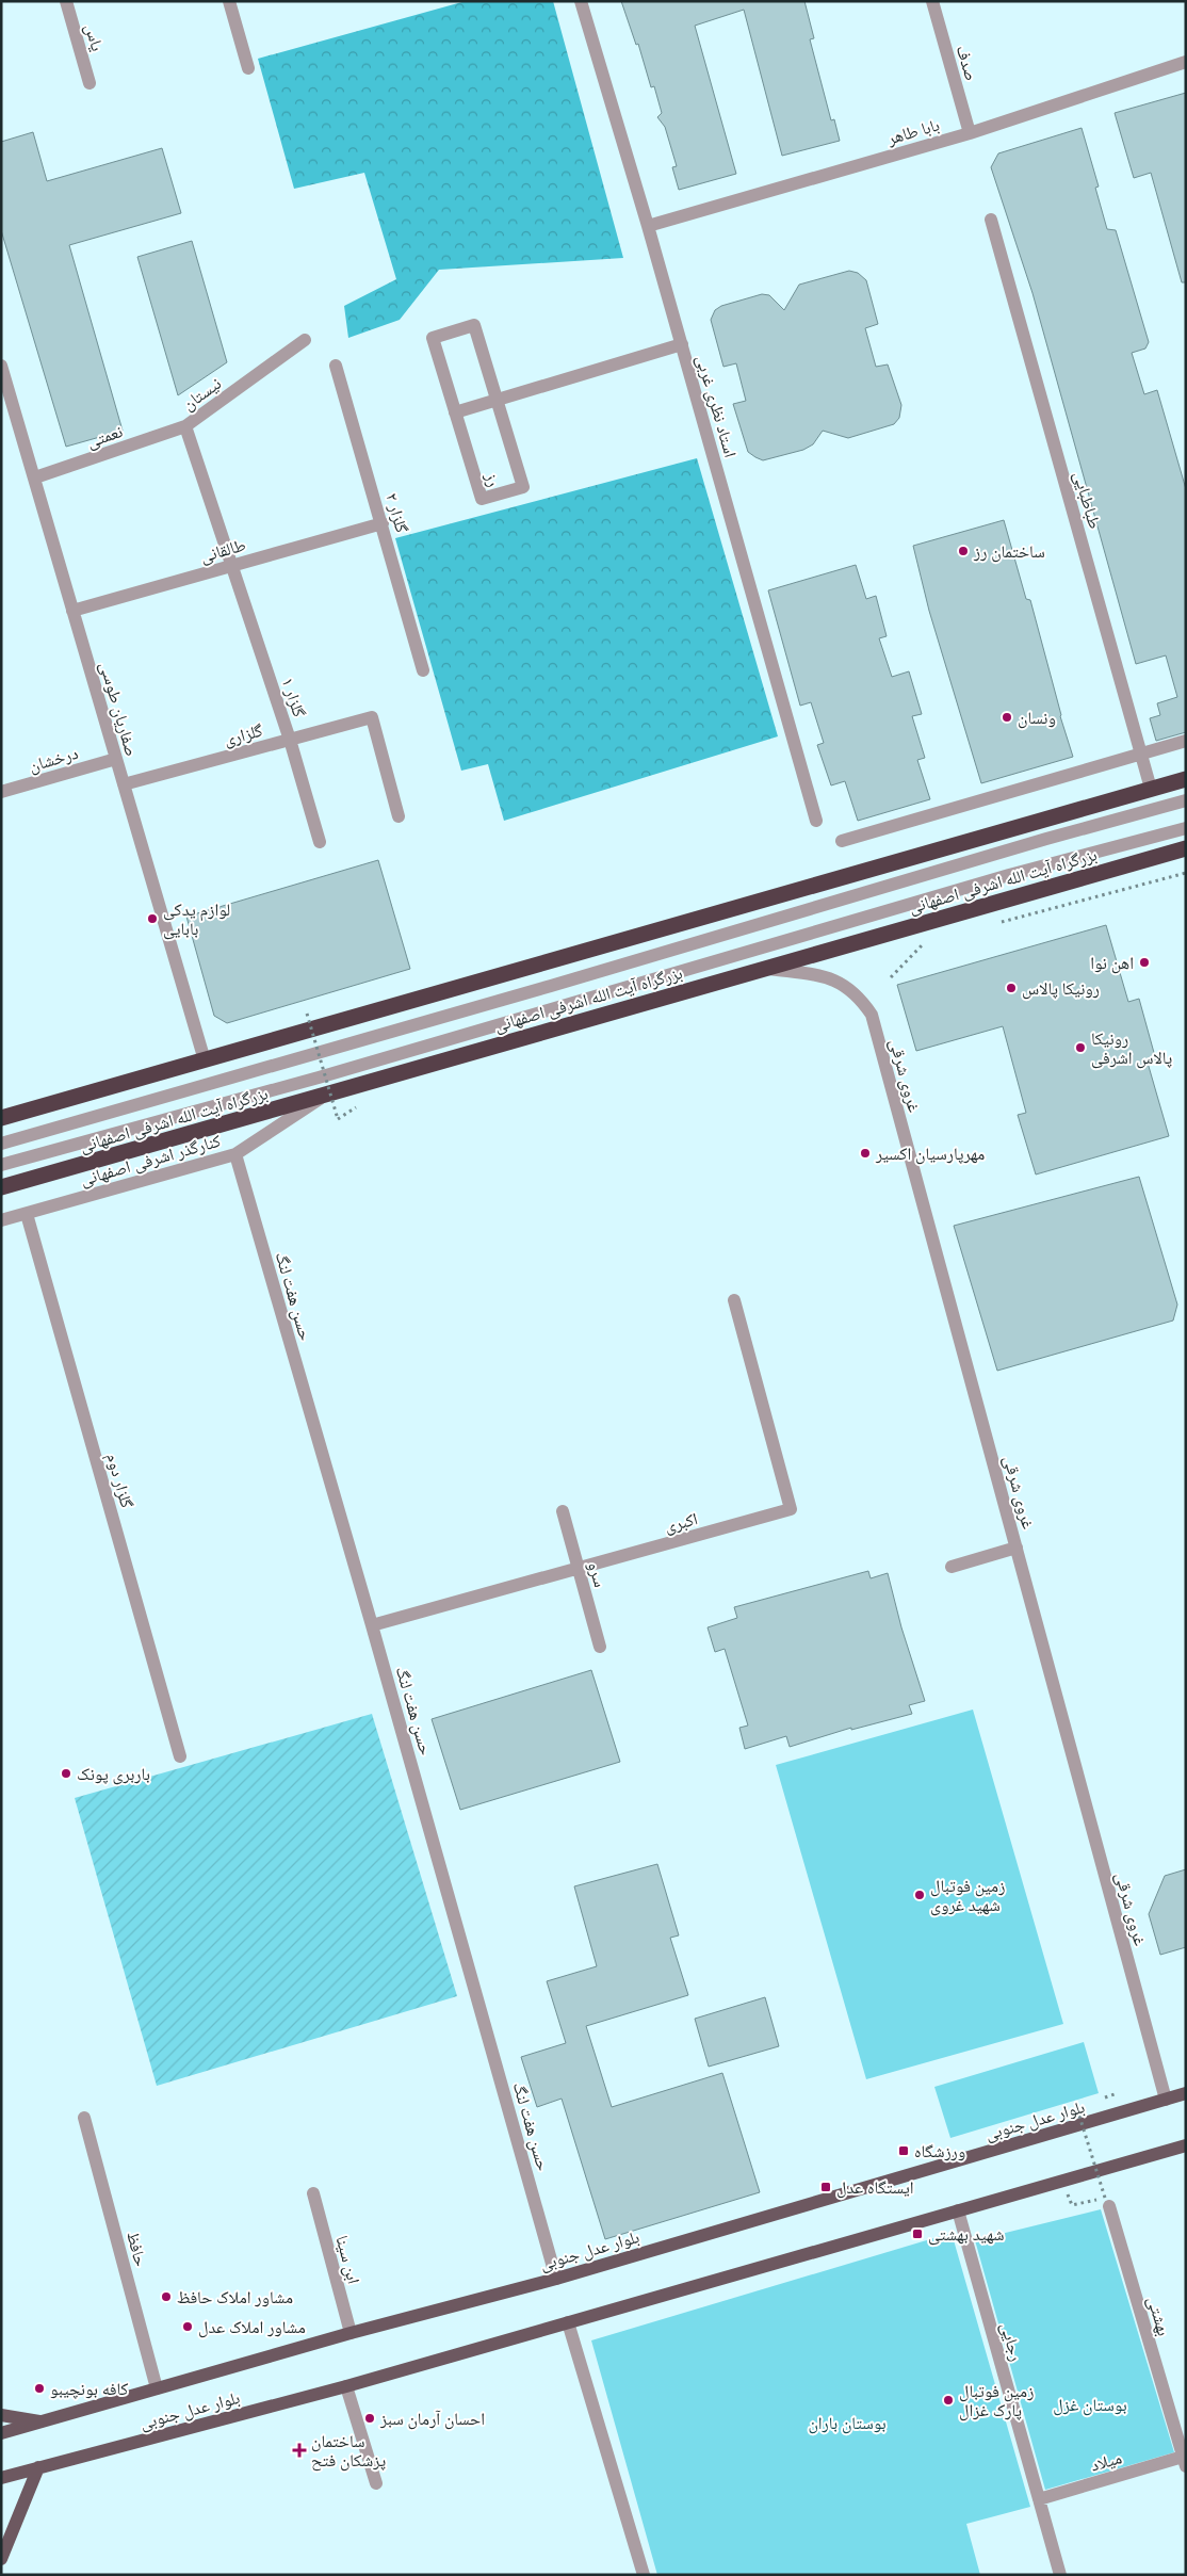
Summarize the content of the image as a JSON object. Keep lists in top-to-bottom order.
{
  "streets": {
    "highway": ["بزرگراه آیت الله اشرفی اصفهانی"],
    "main road": ["بلوار عدل جنوبی"],
    "street": [
      "یاس",
      "صدف",
      "بابا طاهر",
      "نیستان",
      "استاد نظری غربی",
      "نعمتی",
      "رز",
      "طباطبایی",
      "گلزار ۲",
      "طالقانی",
      "گلزار ۱",
      "صفاریان طوسی",
      "گلزاری",
      "درخشان",
      "غروی شرقی",
      "کنارگذر اشرفی اصفهانی",
      "حسن هفت لنگ",
      "گلزار دوم",
      "اکبری",
      "سرو",
      "حافظ",
      "ابن سینا",
      "بهشتی",
      "رجایی",
      "میلاد"
    ]
  },
  "crossings": [
    ["صدف", "بابا طاهر"],
    ["بابا طاهر", "استاد نظری غربی"],
    ["نیستان", "نعمتی"],
    ["نیستان", "طالقانی"],
    ["نیستان", "گلزار ۱"],
    ["نعمتی", "صفاریان طوسی"],
    ["گلزار ۲", "طالقانی"],
    ["طالقانی", "گلزار ۱"],
    ["طالقانی", "صفاریان طوسی"],
    ["گلزار ۱", "گلزاری"],
    ["صفاریان طوسی", "گلزاری"],
    ["صفاریان طوسی", "درخشان"],
    ["بزرگراه آیت الله اشرفی اصفهانی", "غروی شرقی"],
    ["بزرگراه آیت الله اشرفی اصفهانی", "کنارگذر اشرفی اصفهانی"],
    ["غروی شرقی", "بلوار عدل جنوبی"],
    ["کنارگذر اشرفی اصفهانی", "حسن هفت لنگ"],
    ["کنارگذر اشرفی اصفهانی", "گلزار دوم"],
    ["حسن هفت لنگ", "اکبری"],
    ["حسن هفت لنگ", "بلوار عدل جنوبی"],
    ["اکبری", "سرو"],
    ["بلوار عدل جنوبی", "حافظ"],
    ["بلوار عدل جنوبی", "ابن سینا"],
    ["بلوار عدل جنوبی", "رجایی"],
    ["بهشتی", "میلاد"],
    ["رجایی", "میلاد"]
  ],
  "parks": ["بوستان غزل", "بوستان باران"],
  "places": {
    "other": [
      "ساختمان رز",
      "ونسان",
      "لوازم یدکی بابایی",
      "اهن نوا",
      "رونیکا پالاس",
      "رونیکا پالاس اشرفی",
      "مهرپارسیان اکسیر",
      "باربری پونک",
      "زمین فوتبال شهید غروی",
      "مشاور املاک حافظ",
      "مشاور املاک عدل",
      "کافه بونچیبو",
      "زمین فوتبال پارک غزال",
      "احسان آرمان سبز"
    ],
    "transit": ["ورزشگاه", "ایستگاه عدل", "شهید بهشتی"],
    "health": ["ساختمان پزشکان فتح"]
  }
}
